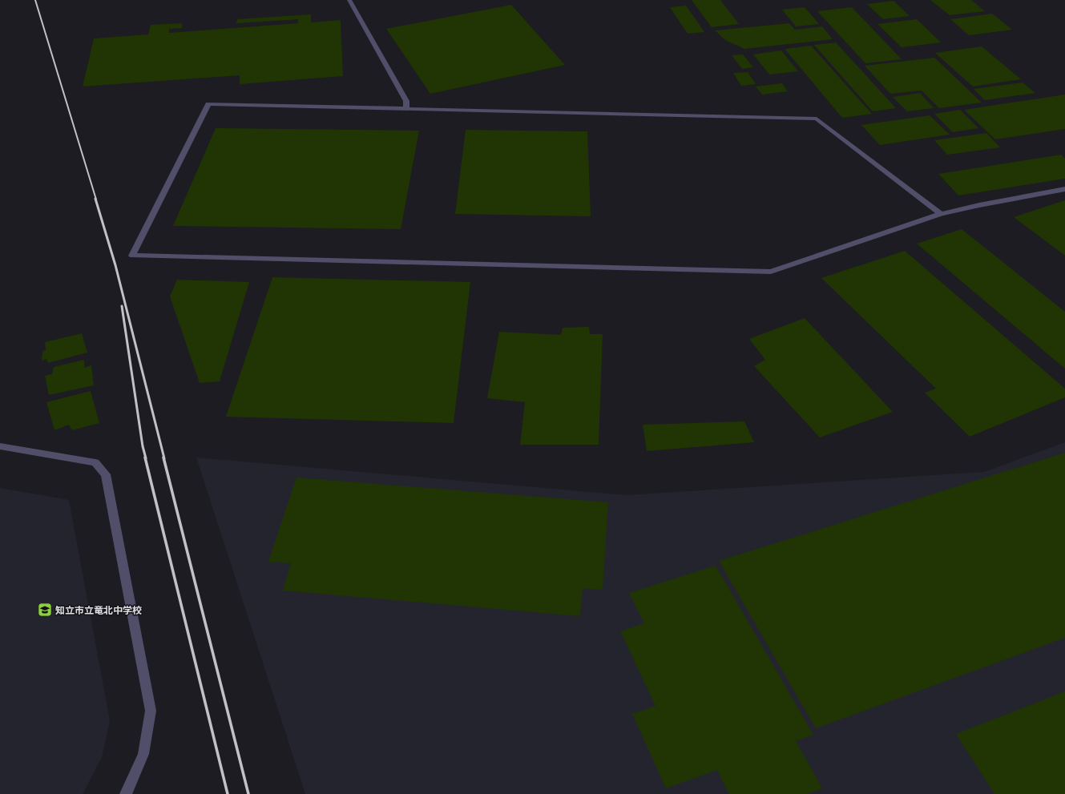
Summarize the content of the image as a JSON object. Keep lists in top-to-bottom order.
{
  "places": {
    "school or university": ["知立市立竜北中学校"]
  }
}
